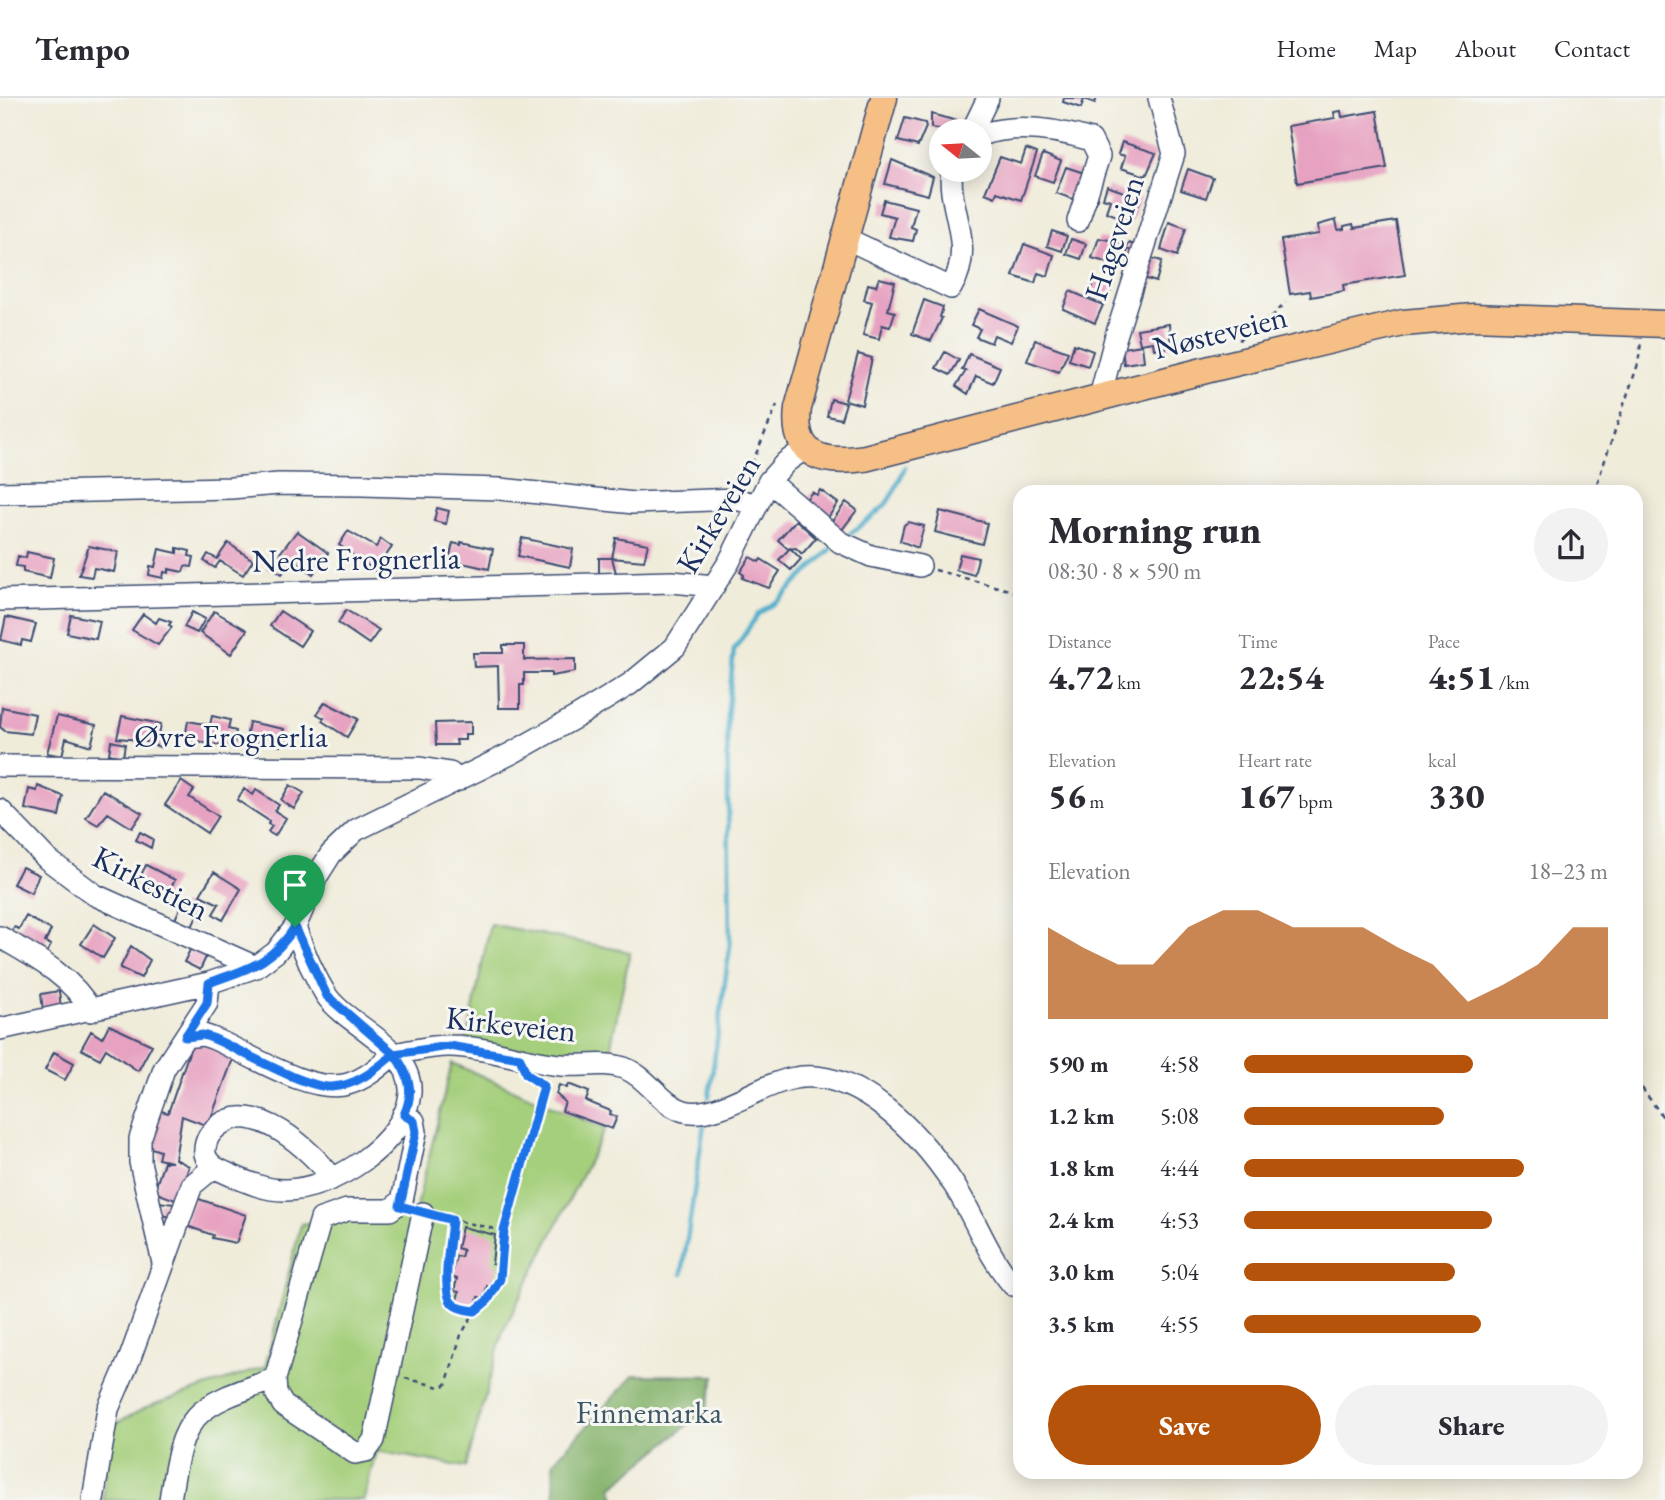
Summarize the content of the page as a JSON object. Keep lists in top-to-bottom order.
{
  "streets": {
    "main road": ["Nøsteveien", "Kirkeveien"],
    "street": [
      "Hageveien",
      "Nedre Frognerlia",
      "Øvre Frognerlia",
      "Kirkestien"
    ]
  },
  "crossings": [
    ["Hageveien", "Nøsteveien"],
    ["Nøsteveien", "Kirkeveien"],
    ["Kirkeveien", "Nedre Frognerlia"],
    ["Kirkeveien", "Øvre Frognerlia"],
    ["Kirkeveien", "Kirkestien"]
  ],
  "parks": ["Finnemarka"],
  "north": "left",
  "page": {
    "header": "Tempo",
    "nav": [
      "Home",
      "Map",
      "About",
      "Contact"
    ],
    "heading": ["Morning run", "08:30 · 8 × 590 m"],
    "stats": [
      ["Distance", "4.72 km"],
      ["Time", "22:54"],
      ["Pace", "4:51 /km"],
      ["Elevation", "56 m"],
      ["Heart rate", "167 bpm"],
      ["kcal", "330"]
    ],
    "chart": ["Elevation", "18–23 m"],
    "list": [
      {
        "name": "590 m",
        "note": "4:58"
      },
      {
        "name": "1.2 km",
        "note": "5:08"
      },
      {
        "name": "1.8 km",
        "note": "4:44"
      },
      {
        "name": "2.4 km",
        "note": "4:53"
      },
      {
        "name": "3.0 km",
        "note": "5:04"
      },
      {
        "name": "3.5 km",
        "note": "4:55"
      }
    ],
    "buttons": ["Save", "Share"]
  }
}
